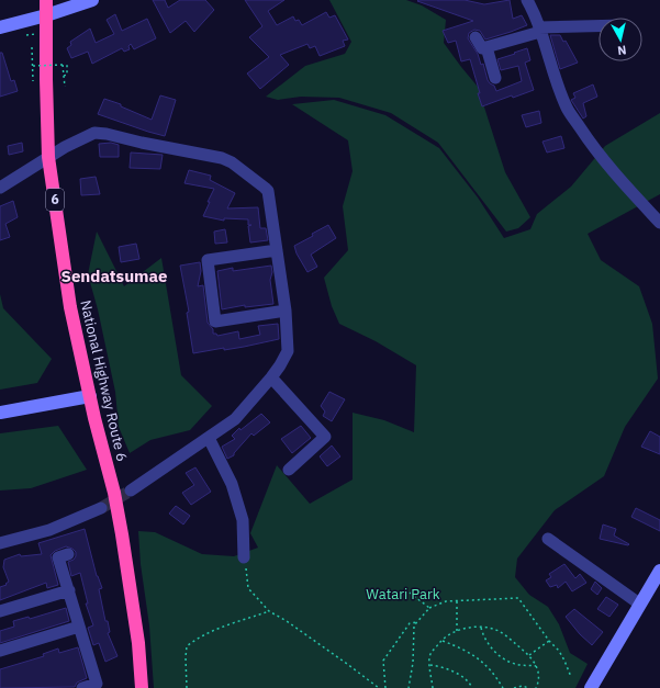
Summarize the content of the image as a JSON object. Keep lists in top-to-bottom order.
{
  "streets": {
    "highway": ["6", "National Highway Route 6"]
  },
  "districts": ["Sendatsumae"],
  "parks": ["Watari Park"],
  "north": "bottom"
}
